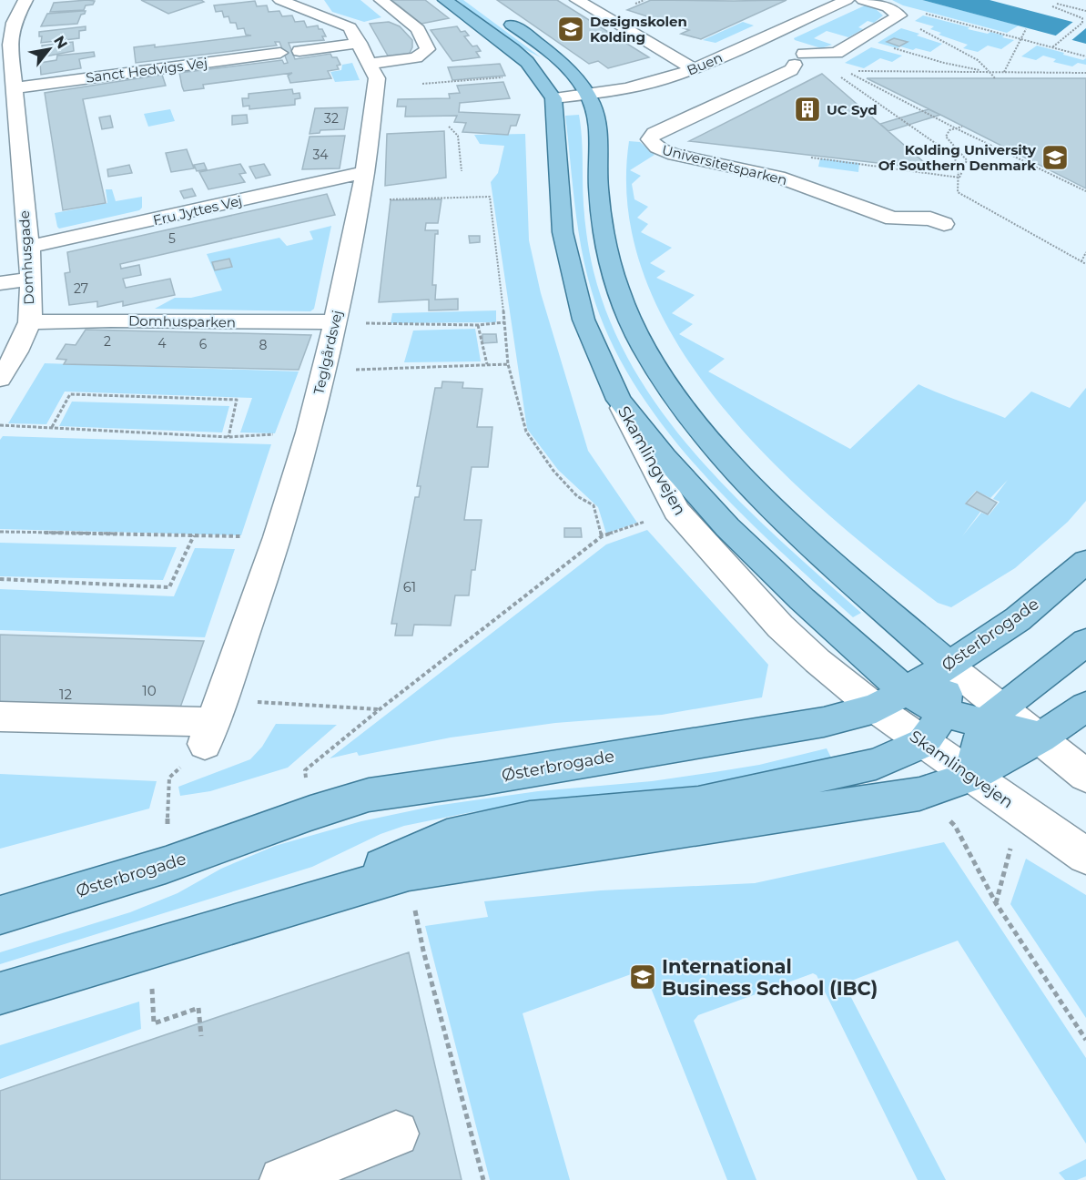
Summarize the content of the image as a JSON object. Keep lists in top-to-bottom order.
{
  "streets": {
    "main road": ["Skamlingvejen", "Østerbrogade"],
    "street": [
      "Buen",
      "Sanct Hedvigs Vej",
      "Universitetsparken",
      "Fru Jyttes Vej",
      "Domhusgade",
      "Domhusparken",
      "Teglgårdsvej"
    ]
  },
  "crossings": [
    ["Buen", "Skamlingvejen"],
    ["Sanct Hedvigs Vej", "Domhusgade"],
    ["Fru Jyttes Vej", "Domhusgade"],
    ["Fru Jyttes Vej", "Teglgårdsvej"],
    ["Domhusgade", "Domhusparken"],
    ["Domhusparken", "Teglgårdsvej"],
    ["Skamlingvejen", "Østerbrogade"]
  ],
  "places": {
    "school or university": ["Designskolen Kolding", "Kolding University Of Southern Denmark", "International Business School (IBC)"],
    "building": ["UC Syd"]
  },
  "house_numbers": [
    "32",
    "34",
    "5",
    "27",
    "2",
    "4",
    "6",
    "8",
    "61",
    "10",
    "12"
  ],
  "north": "top right"
}
